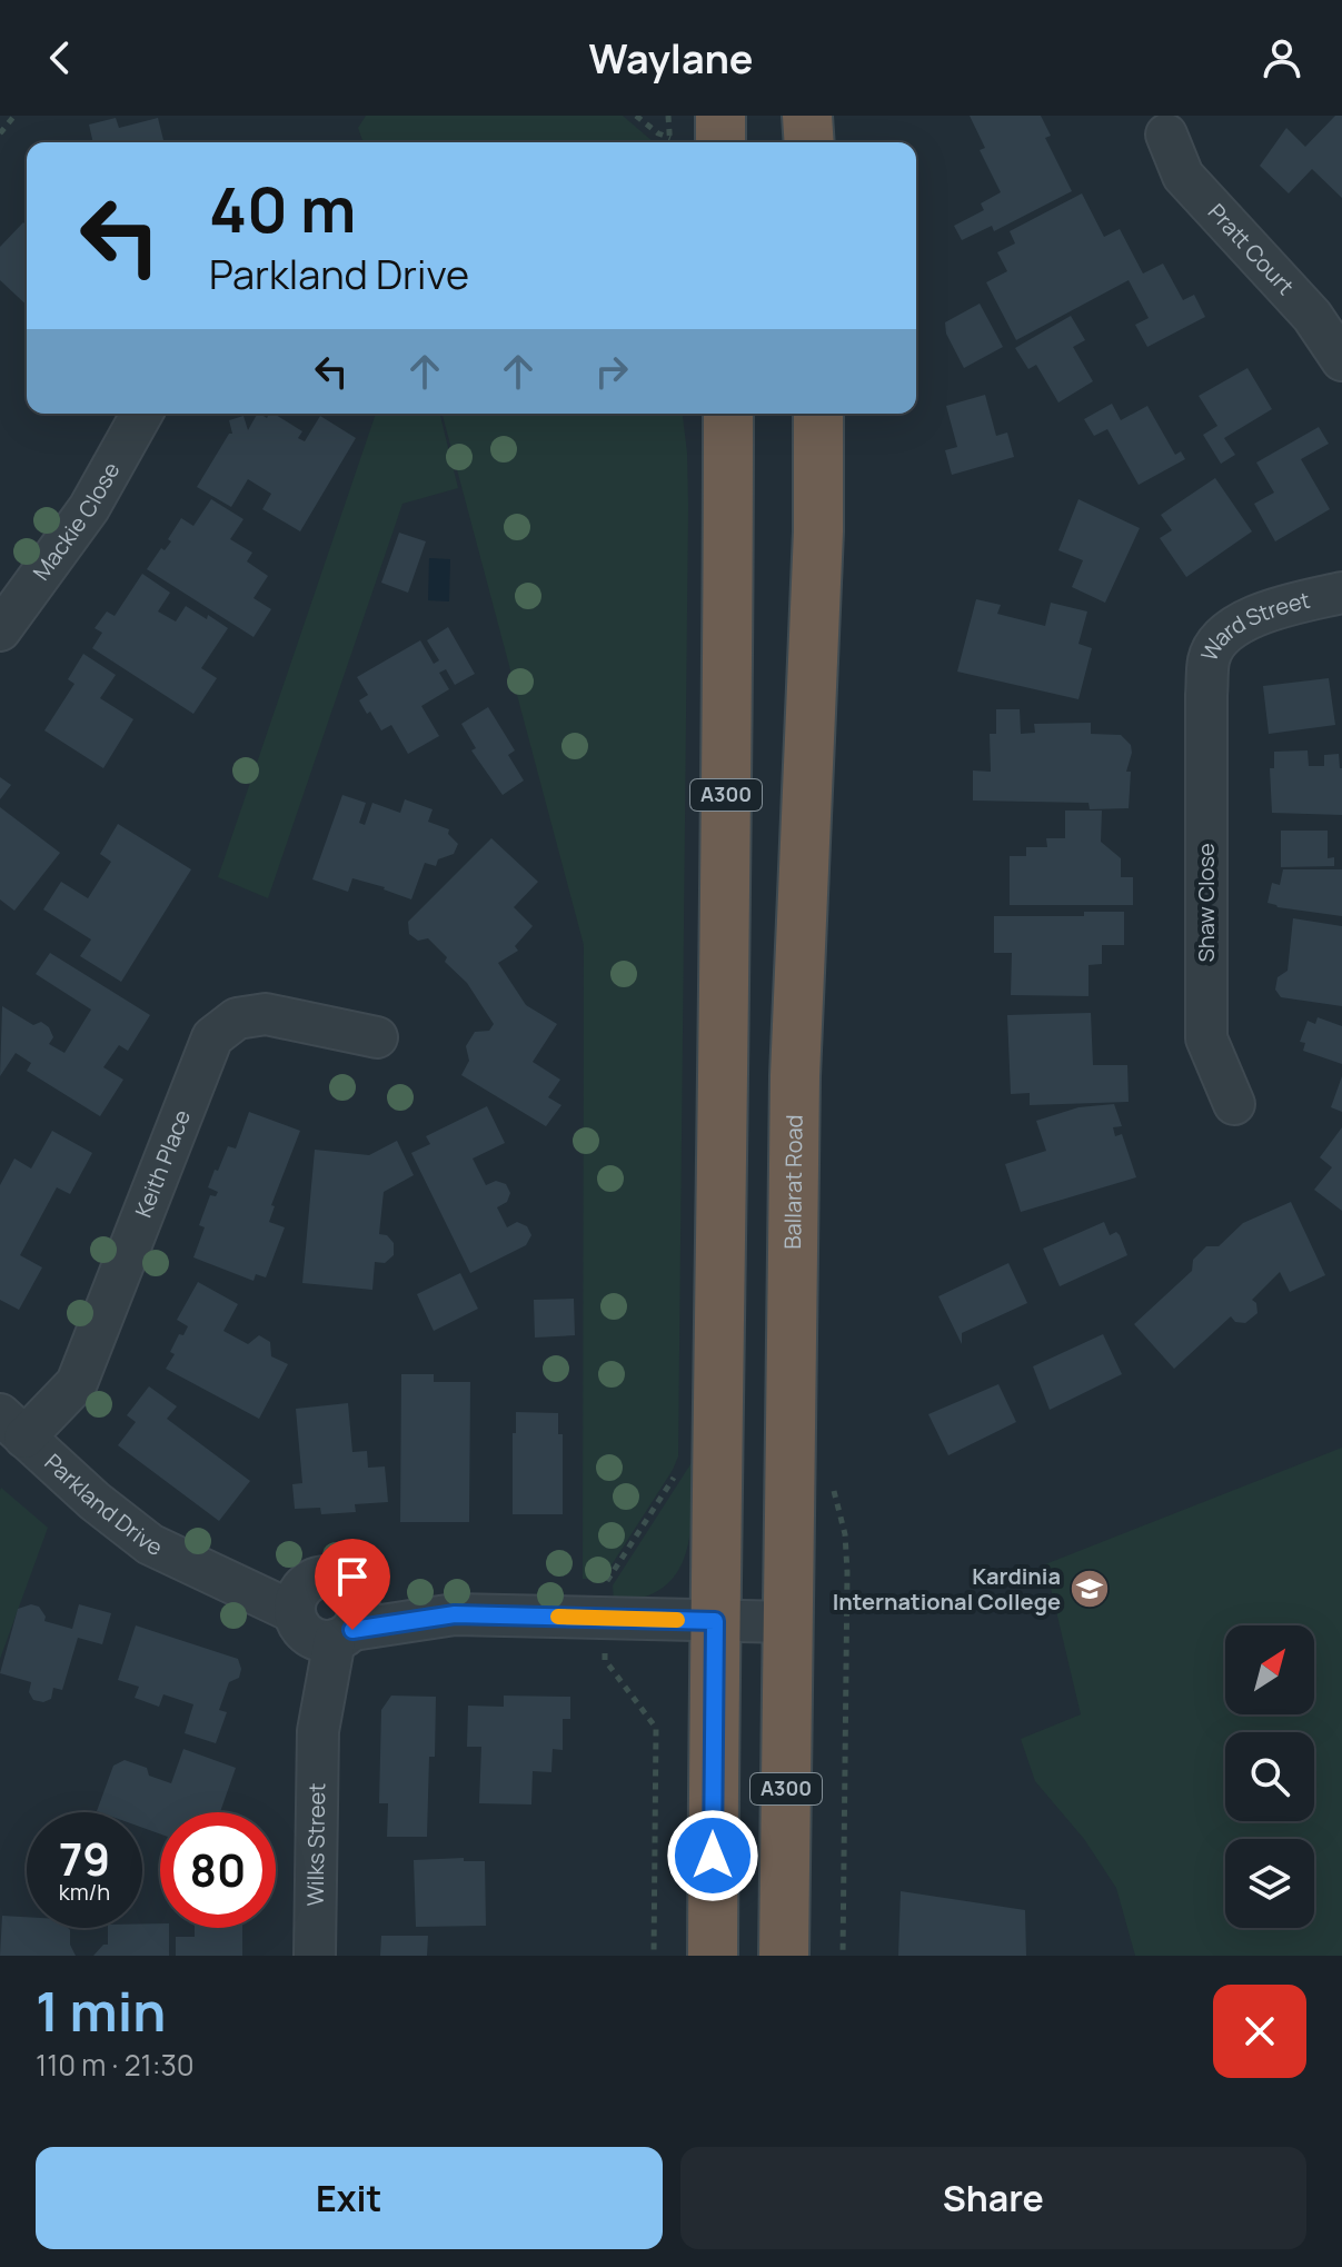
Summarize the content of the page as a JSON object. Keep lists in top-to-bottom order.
{
  "streets": {
    "highway": ["A300", "Ballarat Road"],
    "street": [
      "Pratt Court",
      "Mackie Close",
      "Ward Street",
      "Shaw Close",
      "Keith Place",
      "Parkland Drive",
      "Wilks Street"
    ]
  },
  "crossings": [
    ["Ward Street", "Shaw Close"],
    ["Keith Place", "Parkland Drive"],
    ["Parkland Drive", "Wilks Street"]
  ],
  "places": {
    "school or university": ["Kardinia International College"]
  },
  "north": "top right",
  "page": {
    "header": "Waylane",
    "turn": ["40 m", "Parkland Drive"],
    "speed": "79 km/h",
    "limit": "80",
    "heading": ["1 min", "110 m · 21:30"],
    "buttons": ["Exit", "Share"]
  }
}
